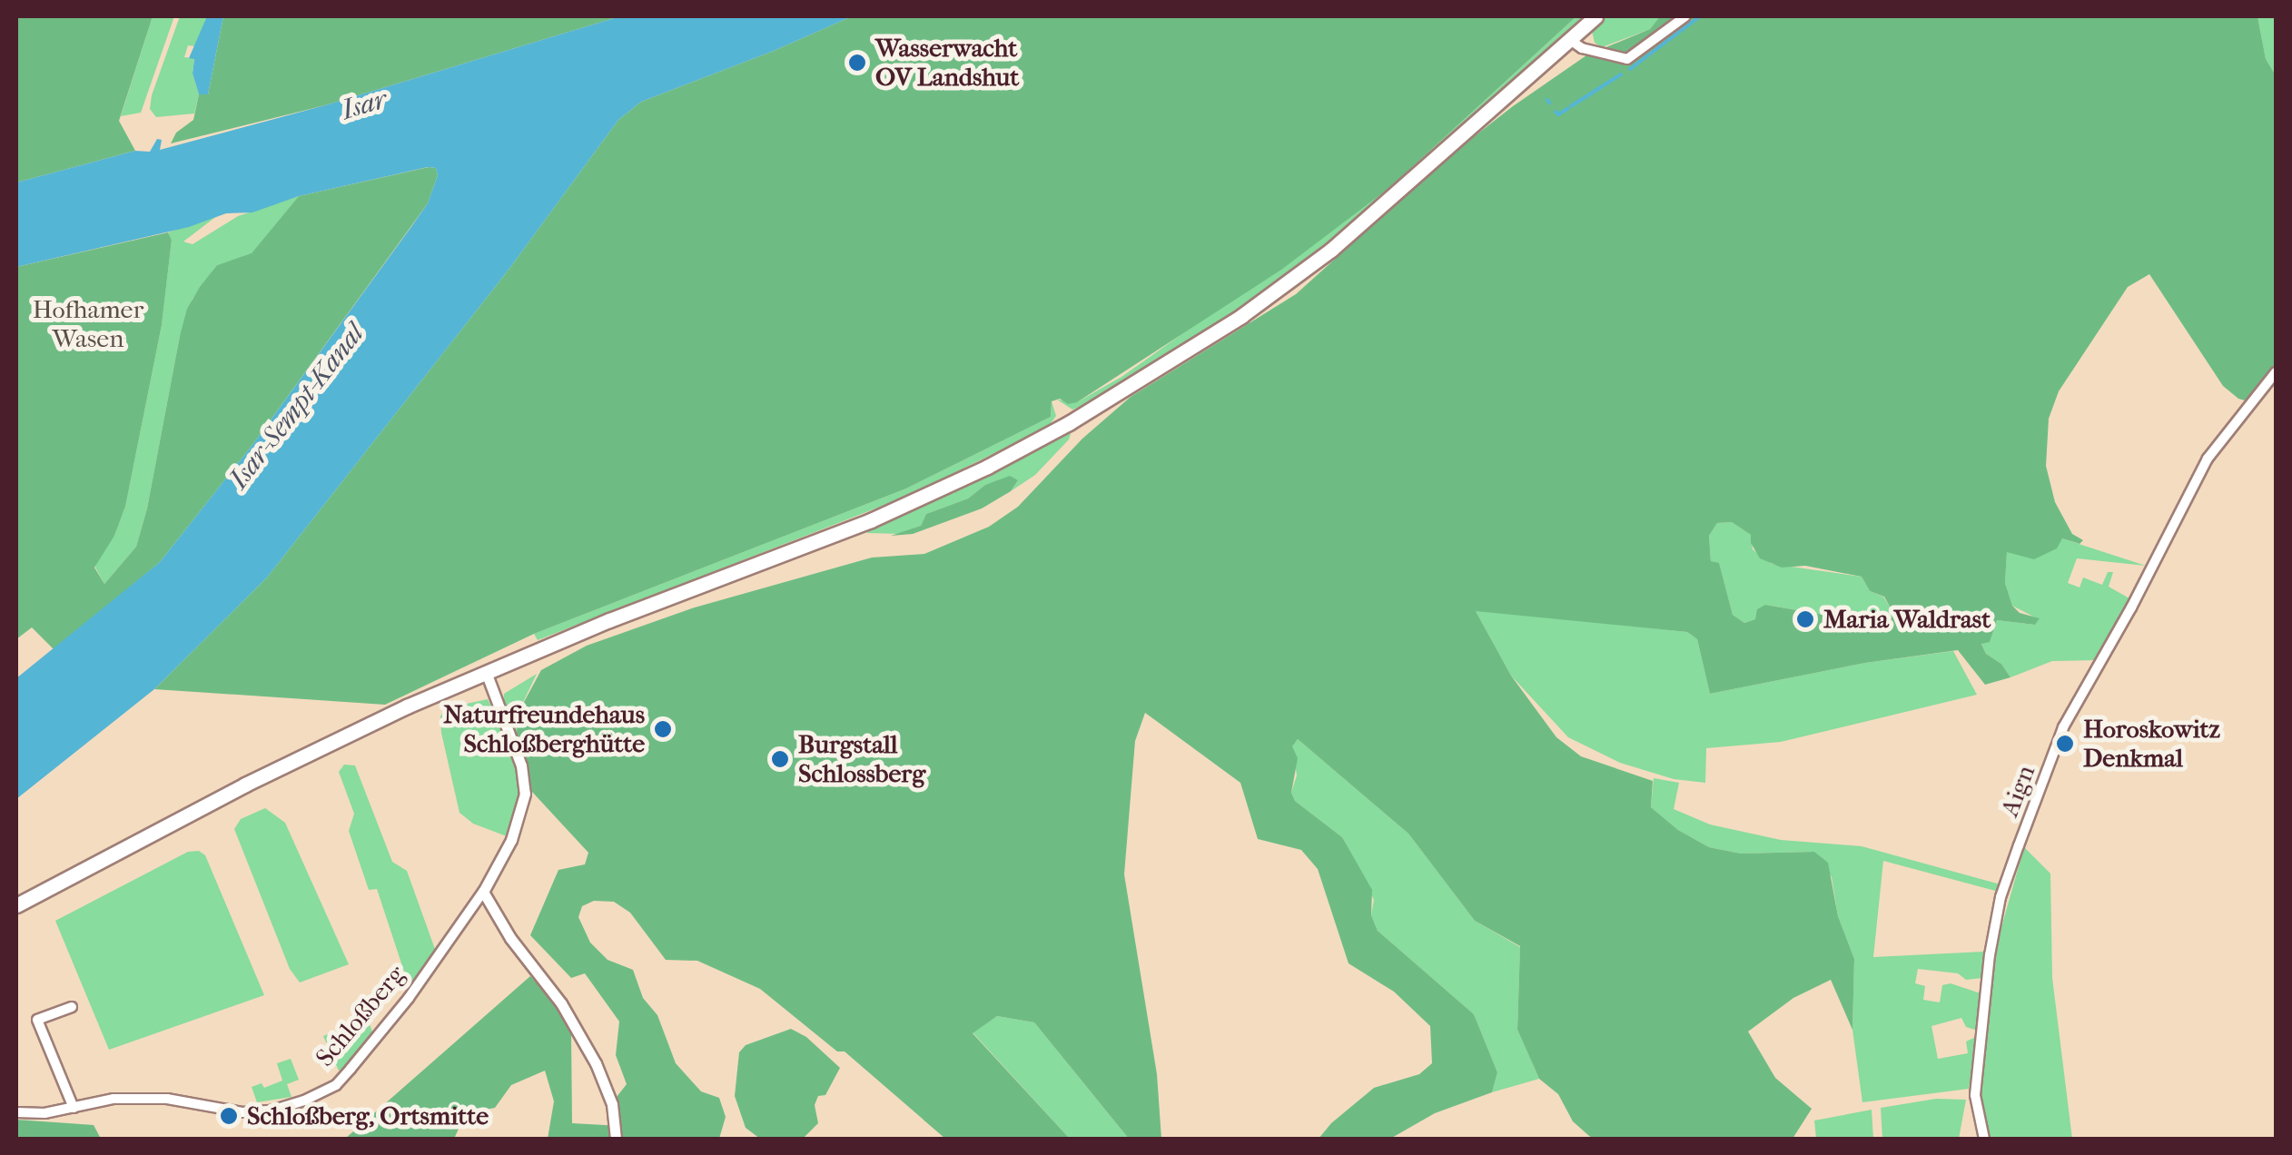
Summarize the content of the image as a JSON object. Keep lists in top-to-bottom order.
{
  "streets": {
    "street": ["Aign", "Schloßberg"]
  },
  "water": ["Isar", "Isar-Sempt-Kanal"],
  "parks": ["Hofhamer Wasen"],
  "places": [
    "Wasserwacht OV Landshut",
    "Maria Waldrast",
    "Naturfreundehaus Schloßberghütte",
    "Horoskowitz Denkmal",
    "Burgstall Schlossberg",
    "Schloßberg, Ortsmitte"
  ]
}
